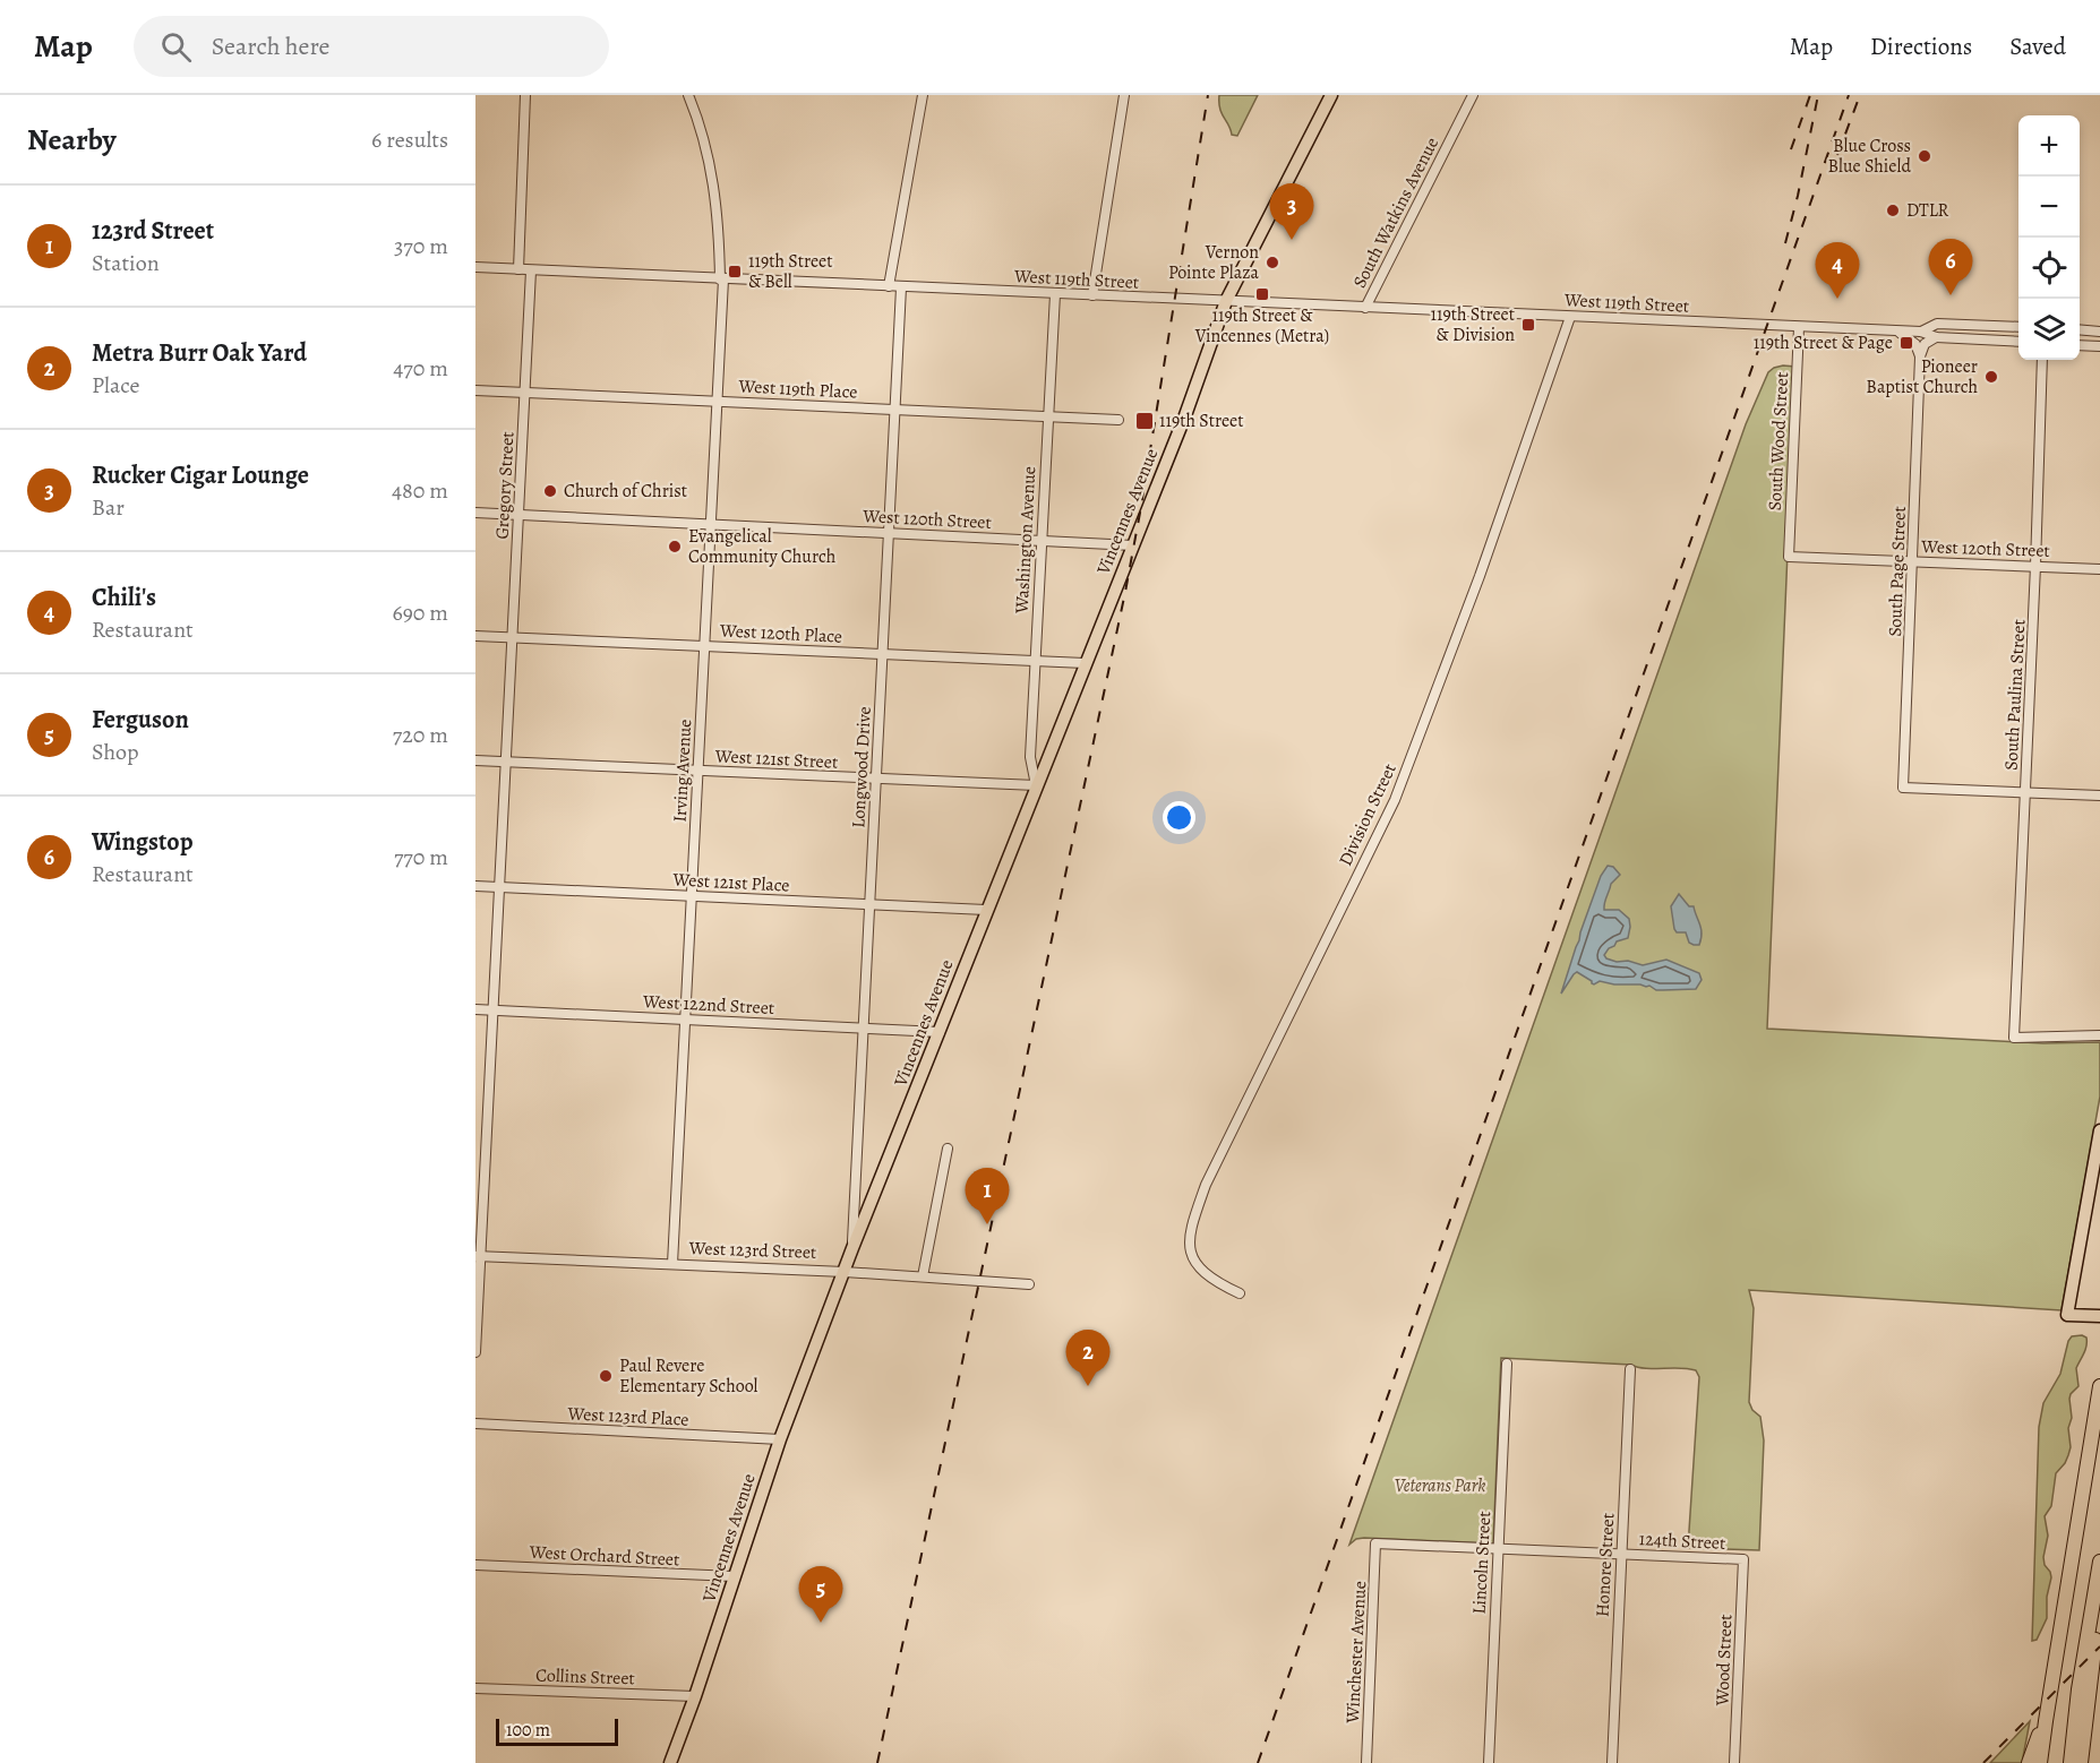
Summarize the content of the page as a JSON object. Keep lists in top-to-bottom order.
{
  "streets": {
    "main road": ["Vincennes Avenue"],
    "street": [
      "South Watkins Avenue",
      "West 119th Street",
      "West 119th Place",
      "South Wood Street",
      "Gregory Street",
      "West 120th Street",
      "Washington Avenue",
      "South Page Street",
      "West 120th Place",
      "South Paulina Street",
      "West 121st Street",
      "Longwood Drive",
      "Irving Avenue",
      "Division Street",
      "West 121st Place",
      "West 122nd Street",
      "West 123rd Street",
      "West 123rd Place",
      "124th Street",
      "West Orchard Street",
      "Lincoln Street",
      "Honore Street",
      "Winchester Avenue",
      "Wood Street",
      "Collins Street"
    ]
  },
  "crossings": [
    ["South Watkins Avenue", "West 119th Street"],
    ["West 119th Street", "South Wood Street"],
    ["West 119th Street", "Gregory Street"],
    ["West 119th Street", "Vincennes Avenue"],
    ["West 119th Street", "Washington Avenue"],
    ["West 119th Street", "Longwood Drive"],
    ["West 119th Street", "Irving Avenue"],
    ["West 119th Street", "Division Street"],
    ["West 119th Place", "Gregory Street"],
    ["West 119th Place", "Washington Avenue"],
    ["West 119th Place", "Longwood Drive"],
    ["West 119th Place", "Irving Avenue"],
    ["South Wood Street", "West 120th Street"],
    ["Gregory Street", "West 120th Street"],
    ["Gregory Street", "West 120th Place"],
    ["Gregory Street", "West 121st Street"],
    ["Gregory Street", "West 121st Place"],
    ["Gregory Street", "West 122nd Street"],
    ["Gregory Street", "West 123rd Street"],
    ["Vincennes Avenue", "West 120th Street"],
    ["Vincennes Avenue", "Washington Avenue"],
    ["Vincennes Avenue", "West 120th Place"],
    ["Vincennes Avenue", "West 121st Street"],
    ["Vincennes Avenue", "Longwood Drive"],
    ["Vincennes Avenue", "West 121st Place"],
    ["Vincennes Avenue", "West 122nd Street"],
    ["Vincennes Avenue", "West 123rd Street"],
    ["Vincennes Avenue", "West 123rd Place"],
    ["Vincennes Avenue", "West Orchard Street"],
    ["Vincennes Avenue", "Collins Street"],
    ["West 120th Street", "Washington Avenue"],
    ["West 120th Street", "South Page Street"],
    ["West 120th Street", "South Paulina Street"],
    ["West 120th Street", "Longwood Drive"],
    ["West 120th Street", "Irving Avenue"],
    ["Washington Avenue", "West 120th Place"],
    ["Washington Avenue", "West 121st Street"],
    ["South Page Street", "South Paulina Street"],
    ["West 120th Place", "Longwood Drive"],
    ["West 120th Place", "Irving Avenue"],
    ["West 121st Street", "Longwood Drive"],
    ["West 121st Street", "Irving Avenue"],
    ["Longwood Drive", "West 121st Place"],
    ["Longwood Drive", "West 122nd Street"],
    ["Irving Avenue", "West 121st Place"],
    ["Irving Avenue", "West 122nd Street"],
    ["Irving Avenue", "West 123rd Street"],
    ["124th Street", "Lincoln Street"],
    ["124th Street", "Honore Street"],
    ["124th Street", "Winchester Avenue"],
    ["124th Street", "Wood Street"]
  ],
  "parks": ["Veterans Park"],
  "places": {
    "other": [
      "Blue Cross Blue Shield",
      "DTLR",
      "Vernon Pointe Plaza",
      "Pioneer Baptist Church",
      "Church of Christ",
      "Evangelical Community Church",
      "Paul Revere Elementary School"
    ],
    "transit": [
      "119th Street & Bell",
      "119th Street & Vincennes (Metra)",
      "119th Street & Division",
      "119th Street & Page",
      "119th Street"
    ]
  },
  "scale_bar": "100 m",
  "page": {
    "header": "Map",
    "search": "Search here",
    "nav": ["Map", "Directions", "Saved"],
    "heading": ["Nearby", "6 results"],
    "map_buttons": ["+", "−"],
    "list": [
      {
        "mark": "1",
        "name": "123rd Street",
        "note": "Station",
        "value": "370 m"
      },
      {
        "mark": "2",
        "name": "Metra Burr Oak Yard",
        "note": "Place",
        "value": "470 m"
      },
      {
        "mark": "3",
        "name": "Rucker Cigar Lounge",
        "note": "Bar",
        "value": "480 m"
      },
      {
        "mark": "4",
        "name": "Chili's",
        "note": "Restaurant",
        "value": "690 m"
      },
      {
        "mark": "5",
        "name": "Ferguson",
        "note": "Shop",
        "value": "720 m"
      },
      {
        "mark": "6",
        "name": "Wingstop",
        "note": "Restaurant",
        "value": "770 m"
      }
    ],
    "pins": [
      "3",
      "6",
      "4",
      "1",
      "2",
      "5"
    ],
    "scale": "100 m"
  }
}
